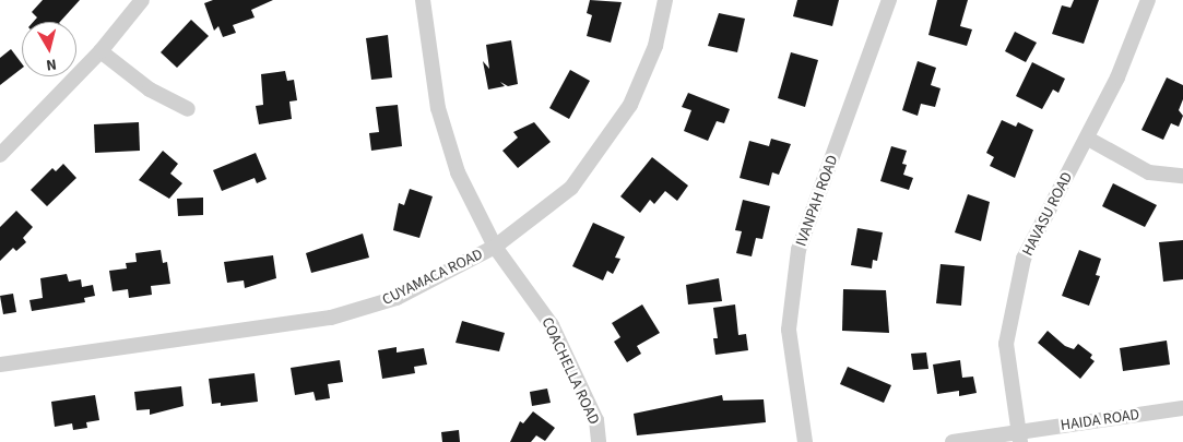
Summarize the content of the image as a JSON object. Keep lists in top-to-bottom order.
{
  "streets": {
    "street": [
      "IVANPAH ROAD",
      "HAVASU ROAD",
      "CUYAMACA ROAD",
      "COACHELLA ROAD",
      "HAIDA ROAD"
    ]
  },
  "crossings": [
    ["HAVASU ROAD", "HAIDA ROAD"],
    ["CUYAMACA ROAD", "COACHELLA ROAD"]
  ],
  "north": "bottom"
}
